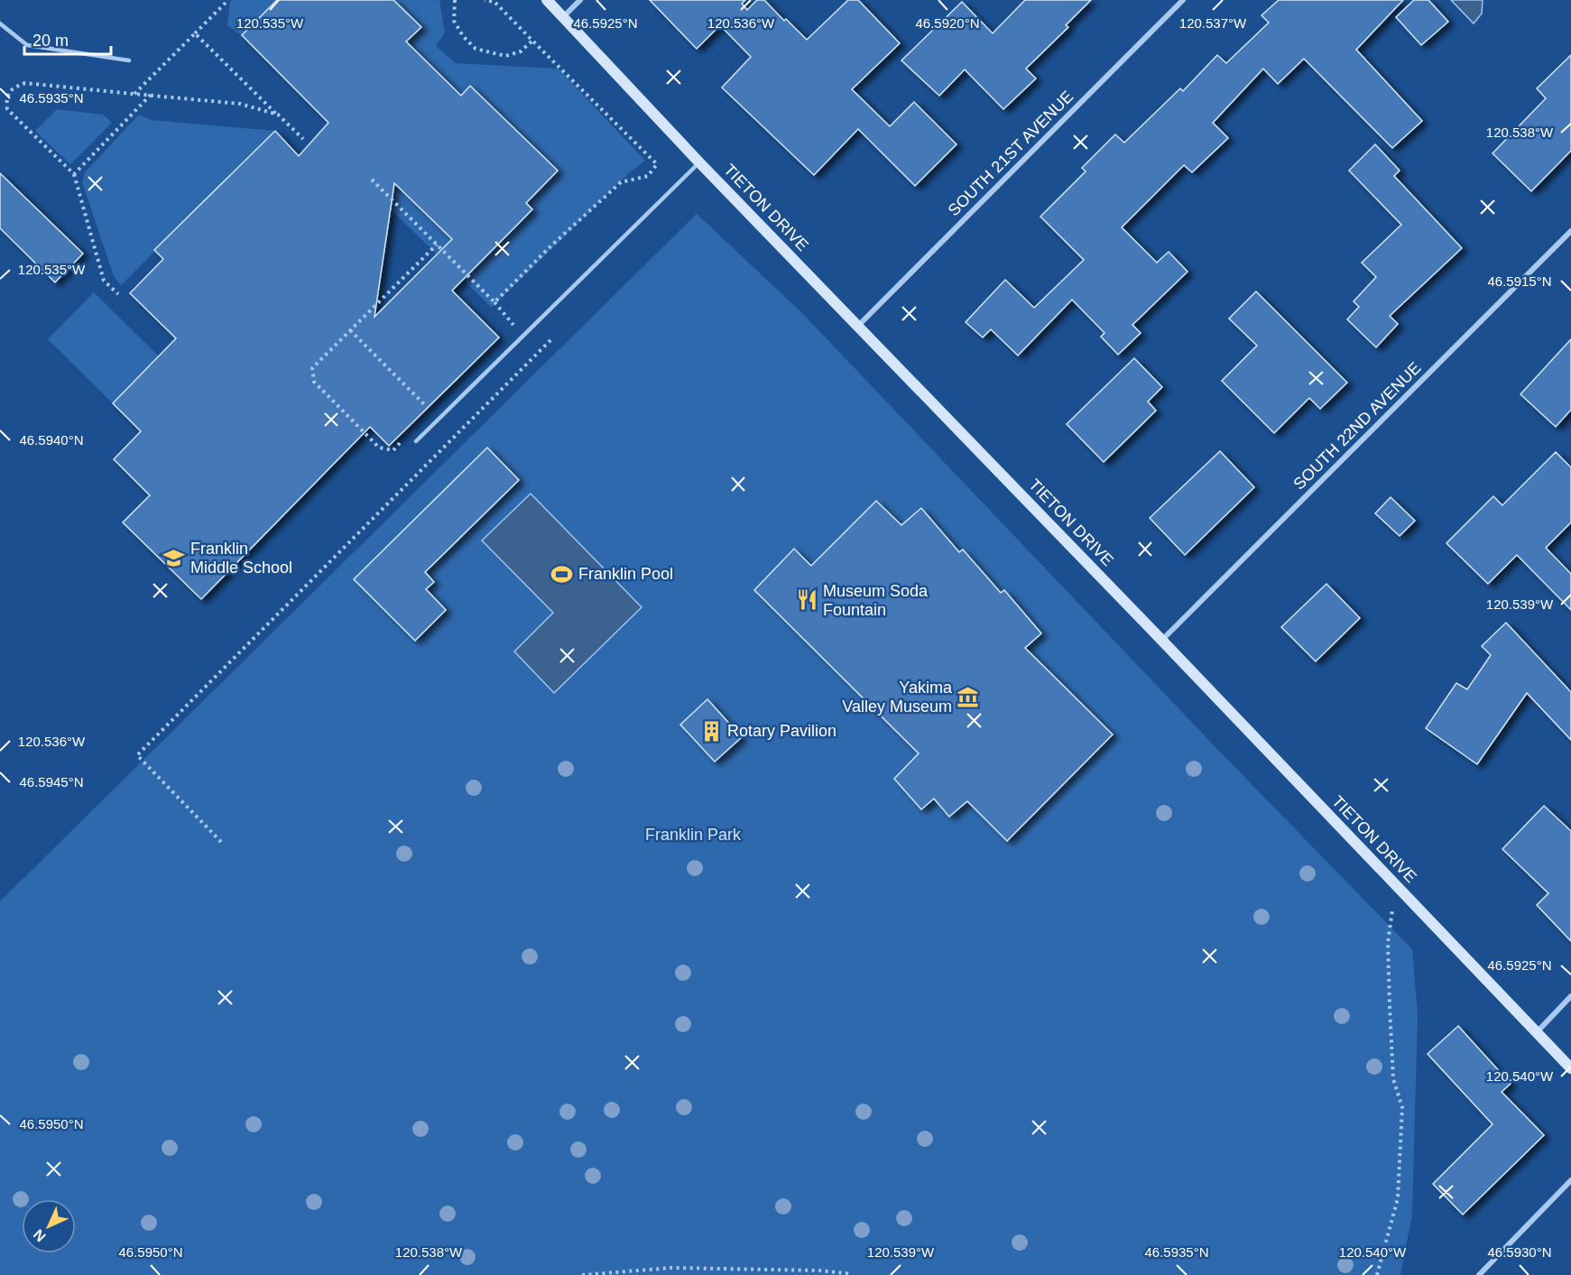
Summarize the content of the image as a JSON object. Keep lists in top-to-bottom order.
{
  "streets": {
    "main road": ["TIETON DRIVE"],
    "street": ["SOUTH 21ST AVENUE", "SOUTH 22ND AVENUE"]
  },
  "crossings": [
    ["SOUTH 21ST AVENUE", "TIETON DRIVE"],
    ["TIETON DRIVE", "SOUTH 22ND AVENUE"]
  ],
  "parks": ["Franklin Park"],
  "places": {
    "school or university": ["Franklin Middle School"],
    "sports": ["Franklin Pool"],
    "restaurant": ["Museum Soda Fountain"],
    "museum": ["Yakima Valley Museum"],
    "building": ["Rotary Pavilion"]
  },
  "scale_bar": "20 m",
  "north": "bottom left",
  "coordinates": [
    "120.535°W",
    "46.5925°N",
    "120.536°W",
    "46.5920°N",
    "120.537°W",
    "46.5935°N",
    "120.538°W",
    "46.5915°N",
    "46.5940°N",
    "120.539°W",
    "46.5945°N",
    "120.540°W",
    "46.5950°N",
    "46.5930°N"
  ]
}
